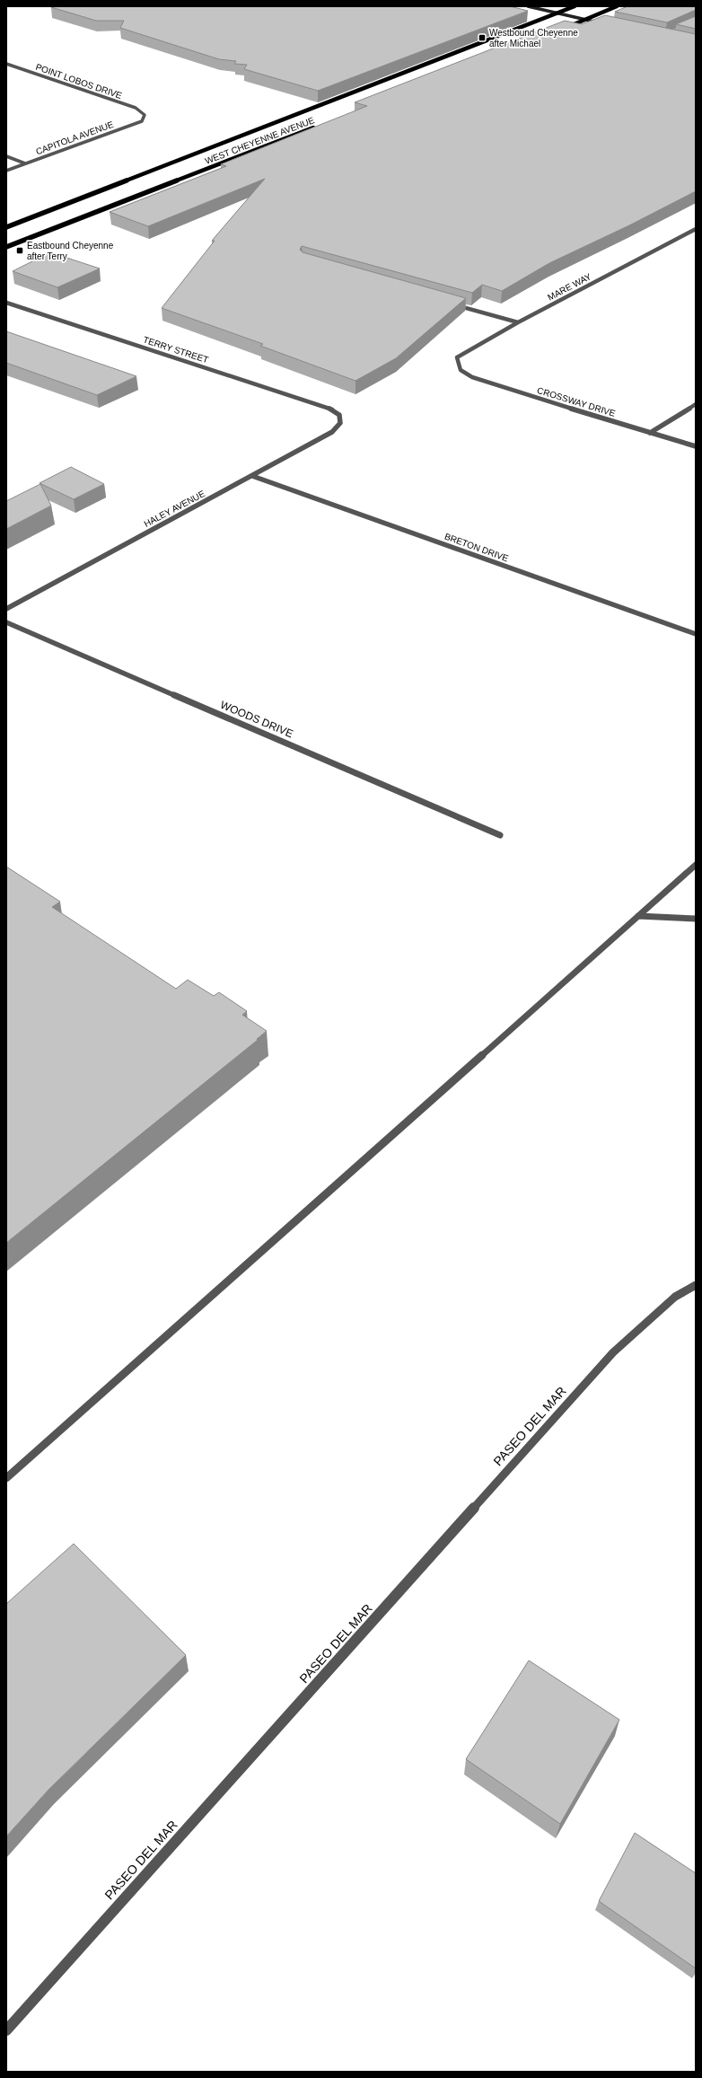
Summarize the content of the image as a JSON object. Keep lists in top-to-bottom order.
{
  "streets": {
    "main road": ["WEST CHEYENNE AVENUE"],
    "street": [
      "POINT LOBOS DRIVE",
      "CAPITOLA AVENUE",
      "MARE WAY",
      "TERRY STREET",
      "CROSSWAY DRIVE",
      "HALEY AVENUE",
      "BRETON DRIVE",
      "WOODS DRIVE",
      "PASEO DEL MAR"
    ]
  },
  "crossings": [
    ["POINT LOBOS DRIVE", "CAPITOLA AVENUE"],
    ["MARE WAY", "CROSSWAY DRIVE"],
    ["TERRY STREET", "HALEY AVENUE"],
    ["HALEY AVENUE", "BRETON DRIVE"]
  ],
  "places": {
    "transit": ["Westbound Cheyenne after Michael", "Eastbound Cheyenne after Terry"]
  }
}
